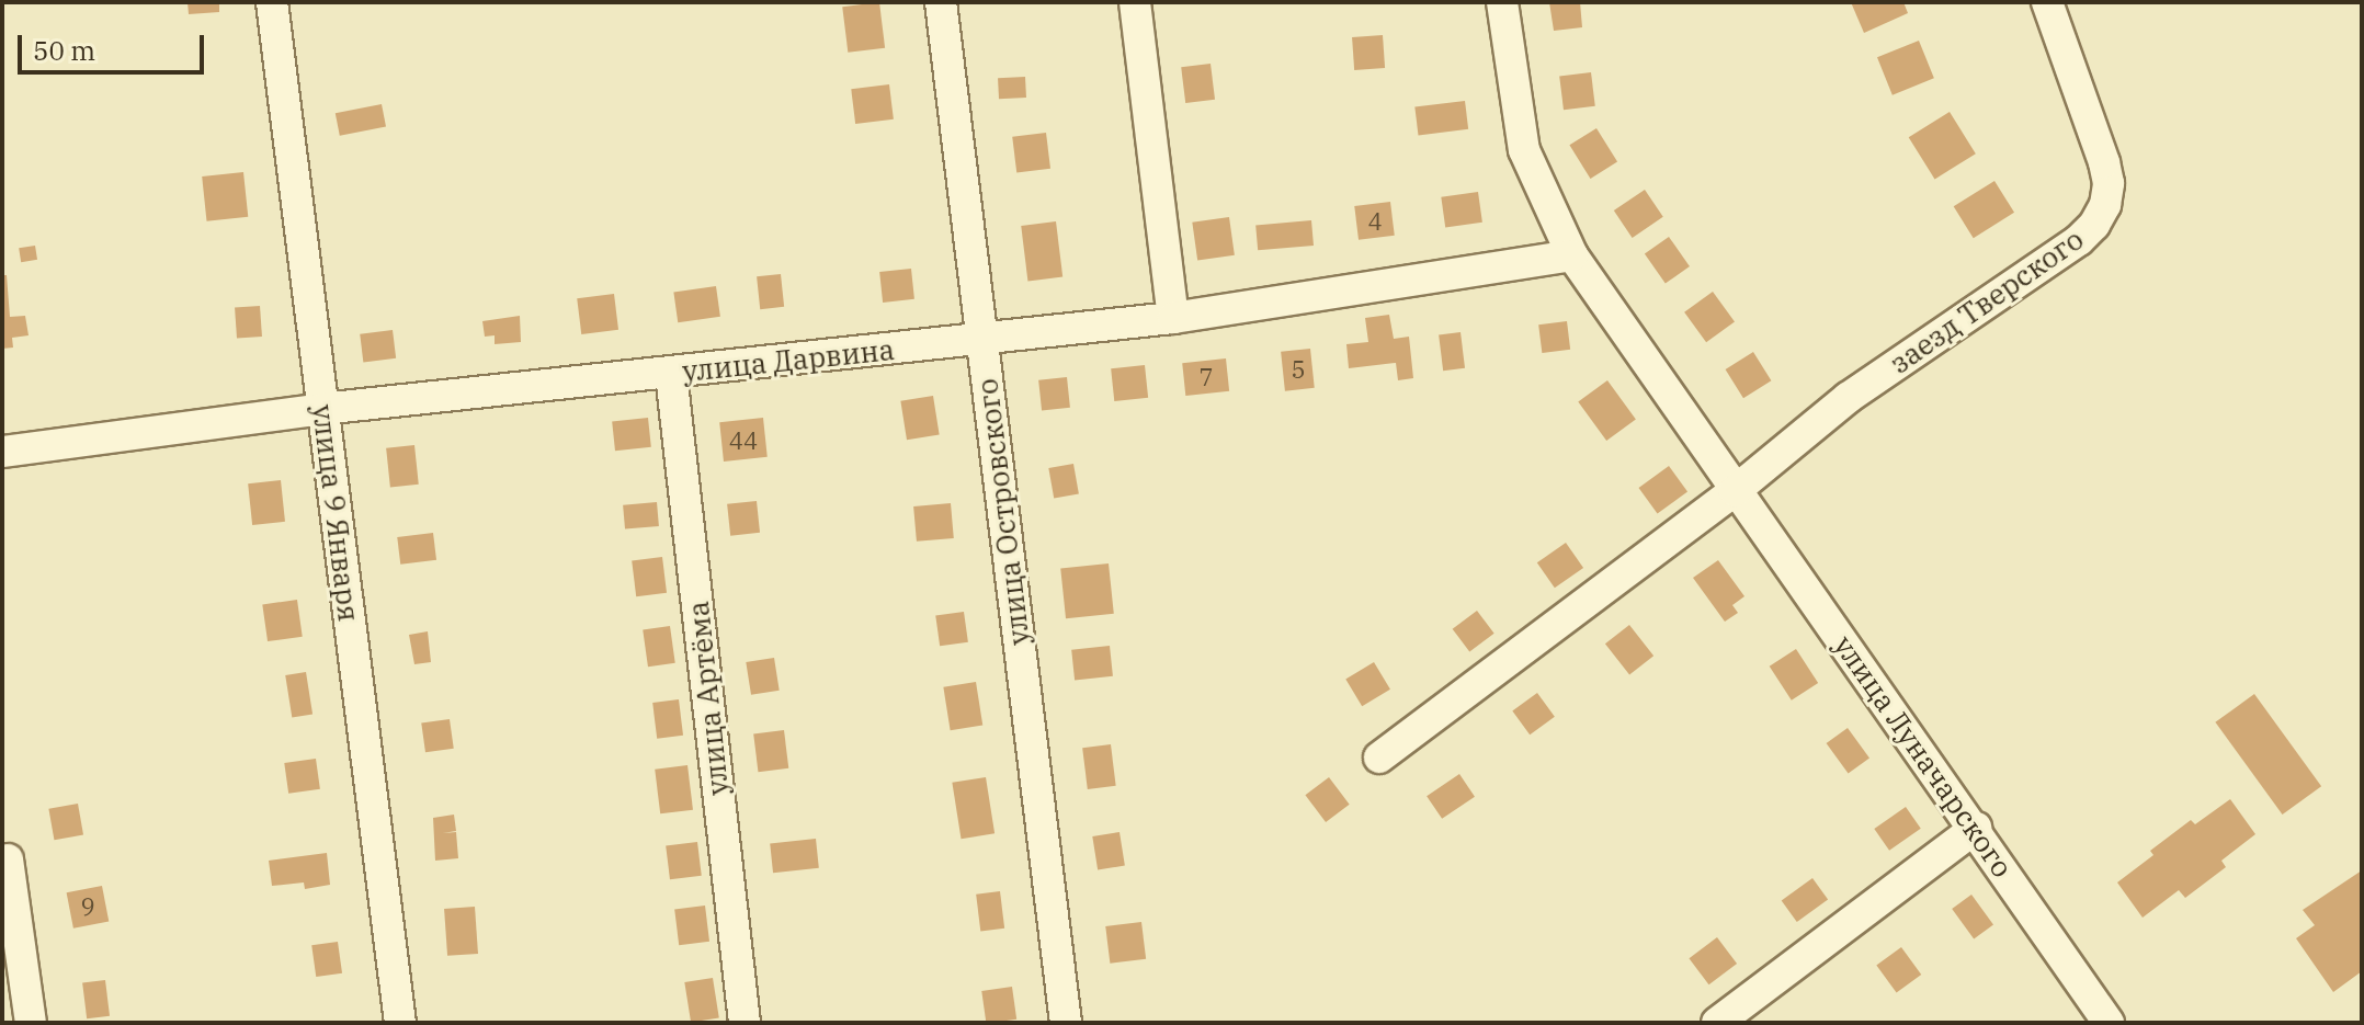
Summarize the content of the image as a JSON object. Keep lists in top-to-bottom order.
{
  "streets": {
    "street": [
      "заезд Тверского",
      "улица Дарвина",
      "улица Островского",
      "улица 9 Января",
      "улица Артёма",
      "улица Луначарского"
    ]
  },
  "crossings": [
    ["заезд Тверского", "улица Луначарского"],
    ["улица Дарвина", "улица Островского"],
    ["улица Дарвина", "улица 9 Января"],
    ["улица Дарвина", "улица Артёма"],
    ["улица Дарвина", "улица Луначарского"]
  ],
  "house_numbers": [
    "4",
    "5",
    "7",
    "44",
    "9"
  ],
  "scale_bar": "50 m"
}
